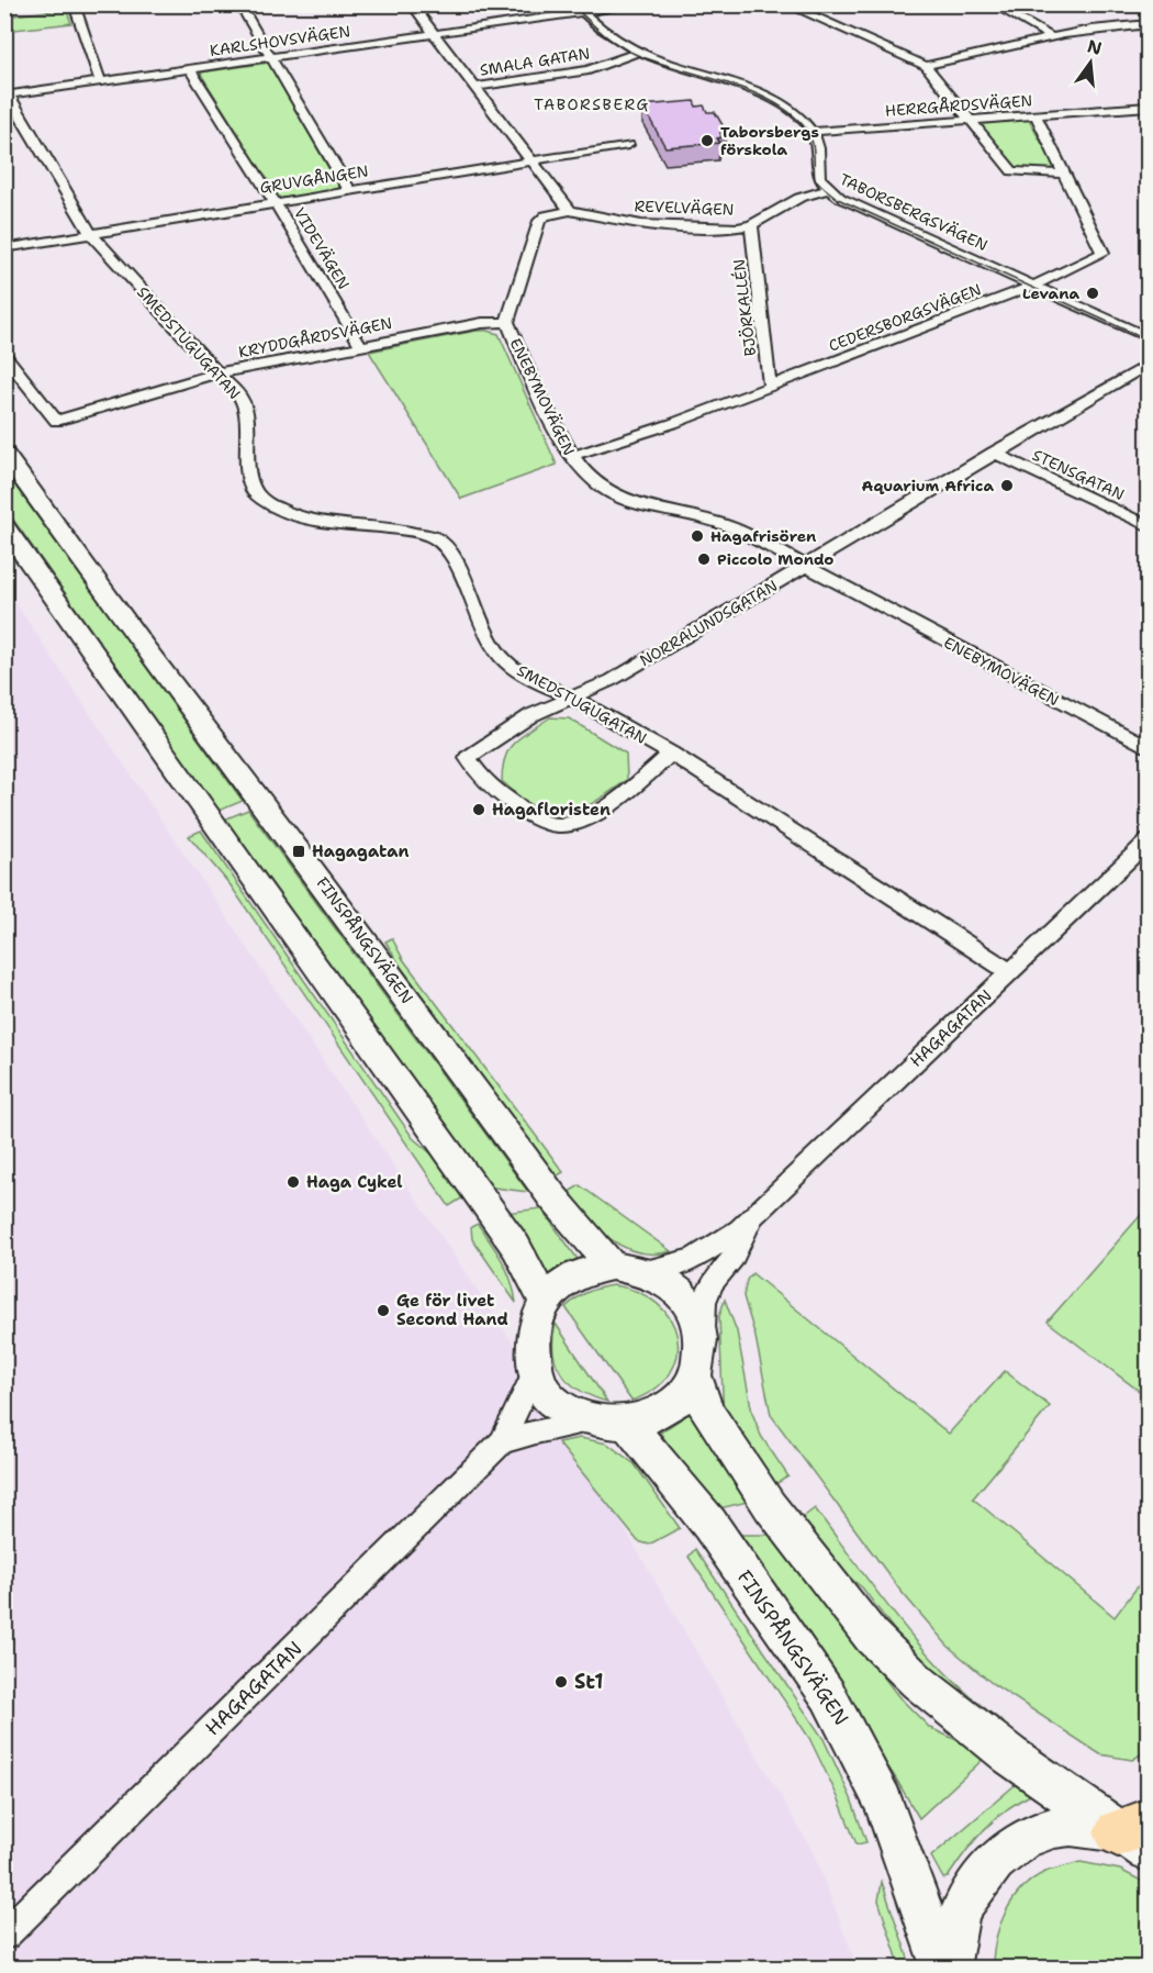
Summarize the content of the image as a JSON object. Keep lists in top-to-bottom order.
{
  "streets": {
    "main road": ["FINSPÅNGSVÄGEN"],
    "street": [
      "KARLSHOVSVÄGEN",
      "SMALA GATAN",
      "HERRGÅRDSVÄGEN",
      "GRUVGÅNGEN",
      "REVELVÄGEN",
      "TABORSBERGSVÄGEN",
      "VIDEVÄGEN",
      "BJÖRKALLÉN",
      "CEDERSBORGSVÄGEN",
      "KRYDDGÅRDSVÄGEN",
      "SMEDSTUGUGATAN",
      "ENEBYMOVÄGEN",
      "STENSGATAN",
      "NORRALUNDSGATAN",
      "HAGAGATAN"
    ]
  },
  "crossings": [
    ["KARLSHOVSVÄGEN", "VIDEVÄGEN"],
    ["KARLSHOVSVÄGEN", "SMEDSTUGUGATAN"],
    ["HERRGÅRDSVÄGEN", "TABORSBERGSVÄGEN"],
    ["HERRGÅRDSVÄGEN", "CEDERSBORGSVÄGEN"],
    ["GRUVGÅNGEN", "VIDEVÄGEN"],
    ["GRUVGÅNGEN", "SMEDSTUGUGATAN"],
    ["REVELVÄGEN", "TABORSBERGSVÄGEN"],
    ["REVELVÄGEN", "BJÖRKALLÉN"],
    ["REVELVÄGEN", "ENEBYMOVÄGEN"],
    ["TABORSBERGSVÄGEN", "CEDERSBORGSVÄGEN"],
    ["VIDEVÄGEN", "KRYDDGÅRDSVÄGEN"],
    ["BJÖRKALLÉN", "CEDERSBORGSVÄGEN"],
    ["CEDERSBORGSVÄGEN", "ENEBYMOVÄGEN"],
    ["KRYDDGÅRDSVÄGEN", "SMEDSTUGUGATAN"],
    ["KRYDDGÅRDSVÄGEN", "ENEBYMOVÄGEN"],
    ["SMEDSTUGUGATAN", "NORRALUNDSGATAN"],
    ["SMEDSTUGUGATAN", "HAGAGATAN"],
    ["ENEBYMOVÄGEN", "NORRALUNDSGATAN"],
    ["STENSGATAN", "NORRALUNDSGATAN"],
    ["FINSPÅNGSVÄGEN", "HAGAGATAN"]
  ],
  "districts": ["TABORSBERG"],
  "places": {
    "other": [
      "Taborsbergs förskola",
      "Levana",
      "Aquarium Africa",
      "Hagafrisören",
      "Piccolo Mondo",
      "Hagafloristen",
      "Haga Cykel",
      "Ge för livet Second Hand",
      "St1"
    ],
    "transit": ["Hagagatan"]
  },
  "north": "top"
}
